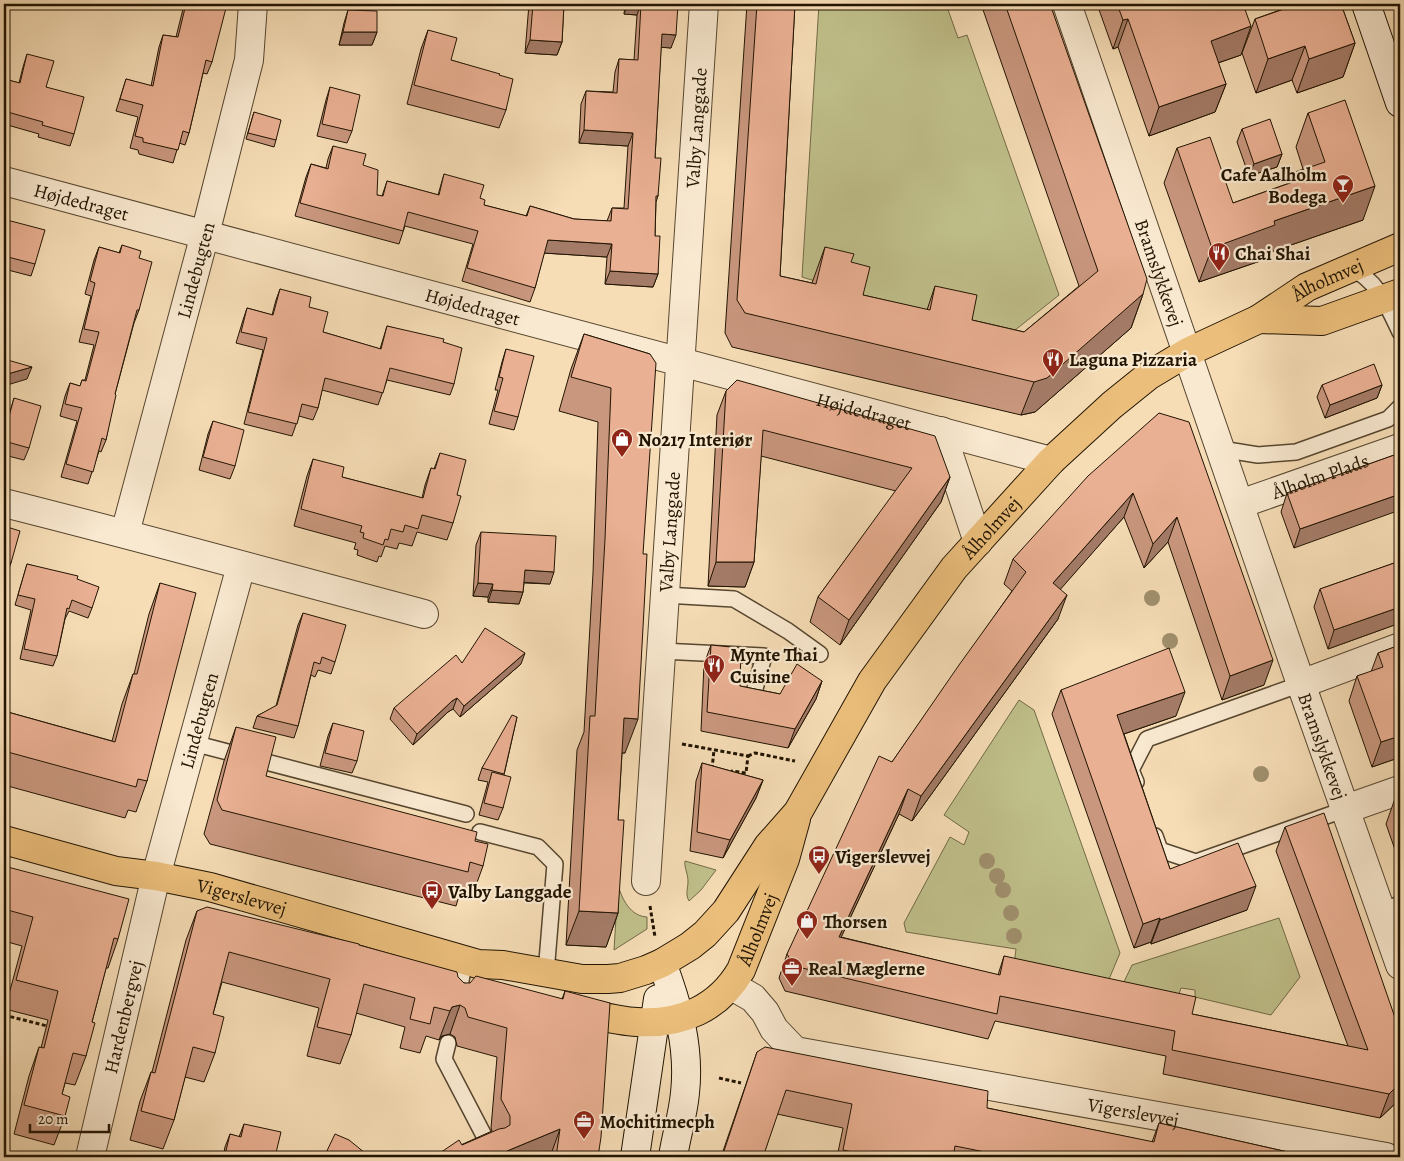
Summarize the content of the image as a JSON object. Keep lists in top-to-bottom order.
{
  "streets": {
    "main road": ["Ålholmvej", "Vigerslevvej"],
    "street": [
      "Valby Langgade",
      "Højdedraget",
      "Lindebugten",
      "Bramslykkevej",
      "Ålholm Plads",
      "Hardenbergvej"
    ]
  },
  "crossings": [
    ["Valby Langgade", "Højdedraget"],
    ["Højdedraget", "Lindebugten"],
    ["Højdedraget", "Ålholmvej"],
    ["Lindebugten", "Vigerslevvej"],
    ["Lindebugten", "Hardenbergvej"],
    ["Bramslykkevej", "Ålholmvej"],
    ["Bramslykkevej", "Ålholm Plads"],
    ["Ålholmvej", "Vigerslevvej"],
    ["Vigerslevvej", "Hardenbergvej"]
  ],
  "places": {
    "bar": ["Cafe Aalholm Bodega"],
    "restaurant": ["Chai Shai", "Laguna Pizzaria", "Mynte Thai Cuisine"],
    "shop": ["No217 Interiør", "Thorsen"],
    "bus stop": ["Vigerslevvej", "Valby Langgade"],
    "office": ["Real Mæglerne", "Mochitimecph"]
  },
  "scale_bar": "20 m"
}
